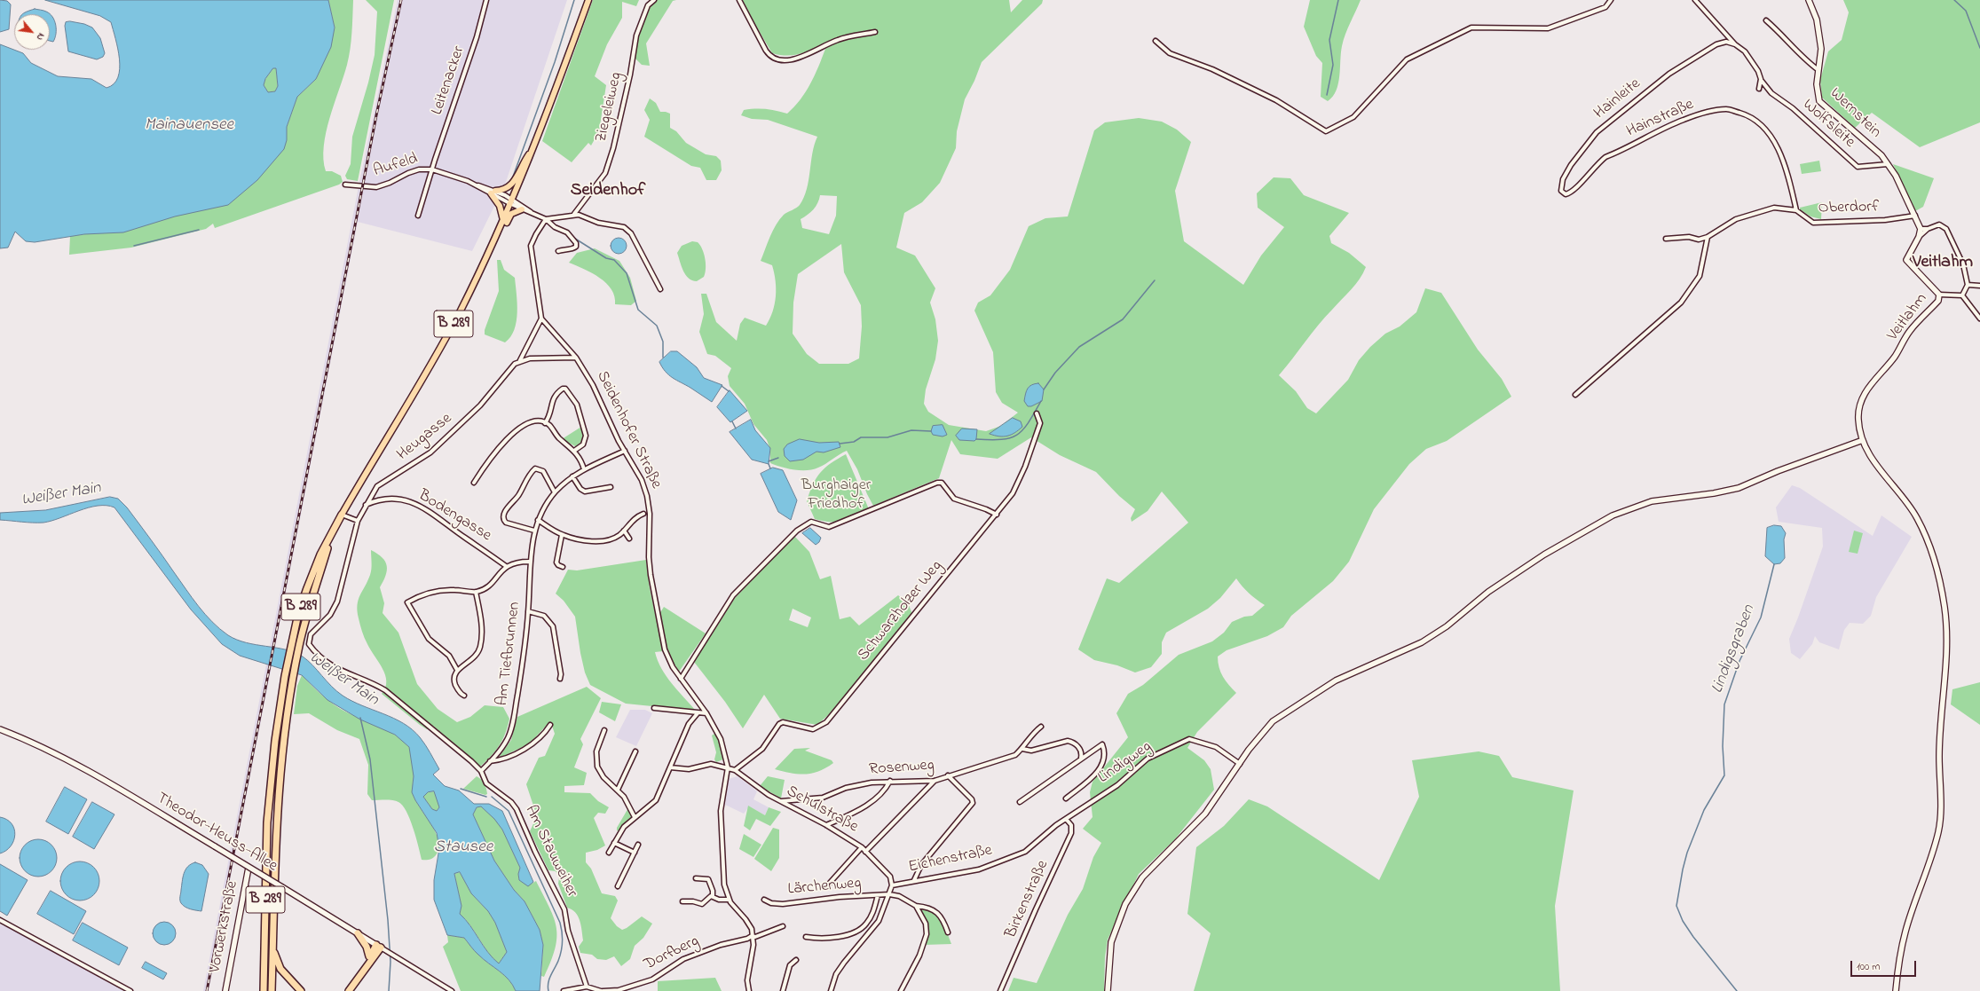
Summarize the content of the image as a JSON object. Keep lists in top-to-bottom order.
{
  "streets": {
    "highway": ["B 289"],
    "street": [
      "Leitenacker",
      "Hainleite",
      "Ziegeleiweg",
      "Wernstein",
      "Hainstraße",
      "Wolfsleite",
      "Aufeld",
      "Oberdorf",
      "Veitlahm",
      "Seidenhofer Straße",
      "Heugasse",
      "Bodengasse",
      "Schwarzholzer Weg",
      "Am Tiefbrunnen",
      "Lindigweg",
      "Rosenweg",
      "Schulstraße",
      "Theodor-Heuss-Allee",
      "Am Stauweiher",
      "Eichenstraße",
      "Lärchenweg",
      "Birkenstraße",
      "Vorwerkstraße",
      "Dorfberg"
    ]
  },
  "crossings": [
    ["Leitenacker", "Aufeld"],
    ["Hainleite", "Hainstraße"],
    ["Wernstein", "Wolfsleite"],
    ["Wernstein", "Oberdorf"],
    ["Hainstraße", "Oberdorf"],
    ["Aufeld", "B 289"],
    ["Seidenhofer Straße", "Am Tiefbrunnen"],
    ["Seidenhofer Straße", "Schulstraße"],
    ["Heugasse", "Bodengasse"],
    ["Heugasse", "Am Stauweiher"],
    ["Schwarzholzer Weg", "Schulstraße"],
    ["Am Tiefbrunnen", "Am Stauweiher"],
    ["Lindigweg", "Eichenstraße"],
    ["Lindigweg", "Birkenstraße"],
    ["Rosenweg", "Schulstraße"],
    ["Schulstraße", "Eichenstraße"],
    ["Theodor-Heuss-Allee", "Vorwerkstraße"],
    ["Am Stauweiher", "Dorfberg"],
    ["Eichenstraße", "Birkenstraße"]
  ],
  "districts": ["Seidenhof", "Veitlahm"],
  "water": [
    "Mainauensee",
    "Weißer Main",
    "Lindigsgraben",
    "Stausee"
  ],
  "parks": ["Burghaiger Friedhof"],
  "scale_bar": "100 m",
  "north": "bottom right"
}
